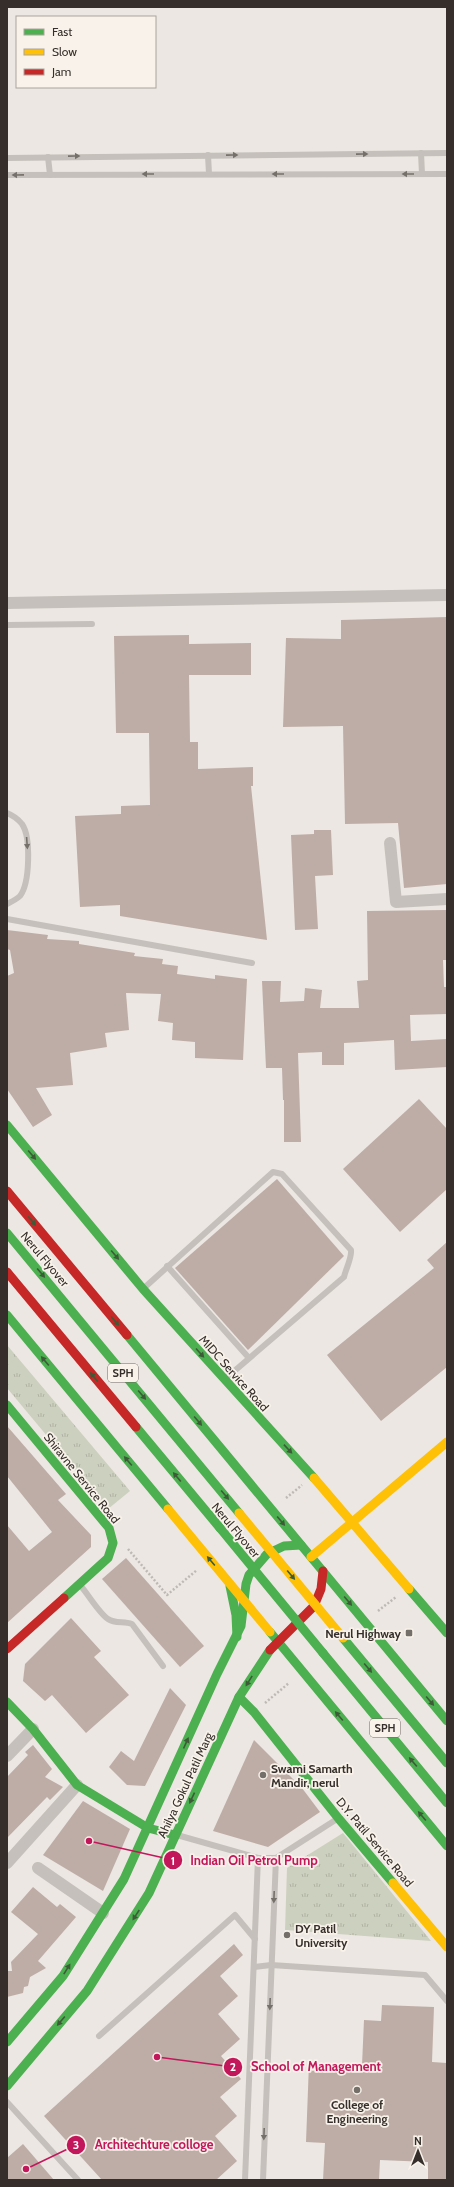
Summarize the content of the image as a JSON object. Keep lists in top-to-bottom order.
{
  "streets": {
    "main road": [
      "Nerul Flyover",
      "SPH",
      "MIDC Service Road",
      "Shiravne Service Road",
      "Ahilya Gokul Patil Marg",
      "D.Y. Patil Service Road"
    ]
  },
  "crossings": [
    ["Ahilya Gokul Patil Marg", "D.Y. Patil Service Road"]
  ],
  "places": {
    "transit": ["Nerul Highway"],
    "other": [
      "Swami Samarth Mandir, nerul",
      "Indian Oil Petrol Pump",
      "DY Patil University",
      "School of Management",
      "College of Engineering",
      "Architechture colloge"
    ]
  },
  "legend": ["Fast", "Slow", "Jam"],
  "north": "top"
}
